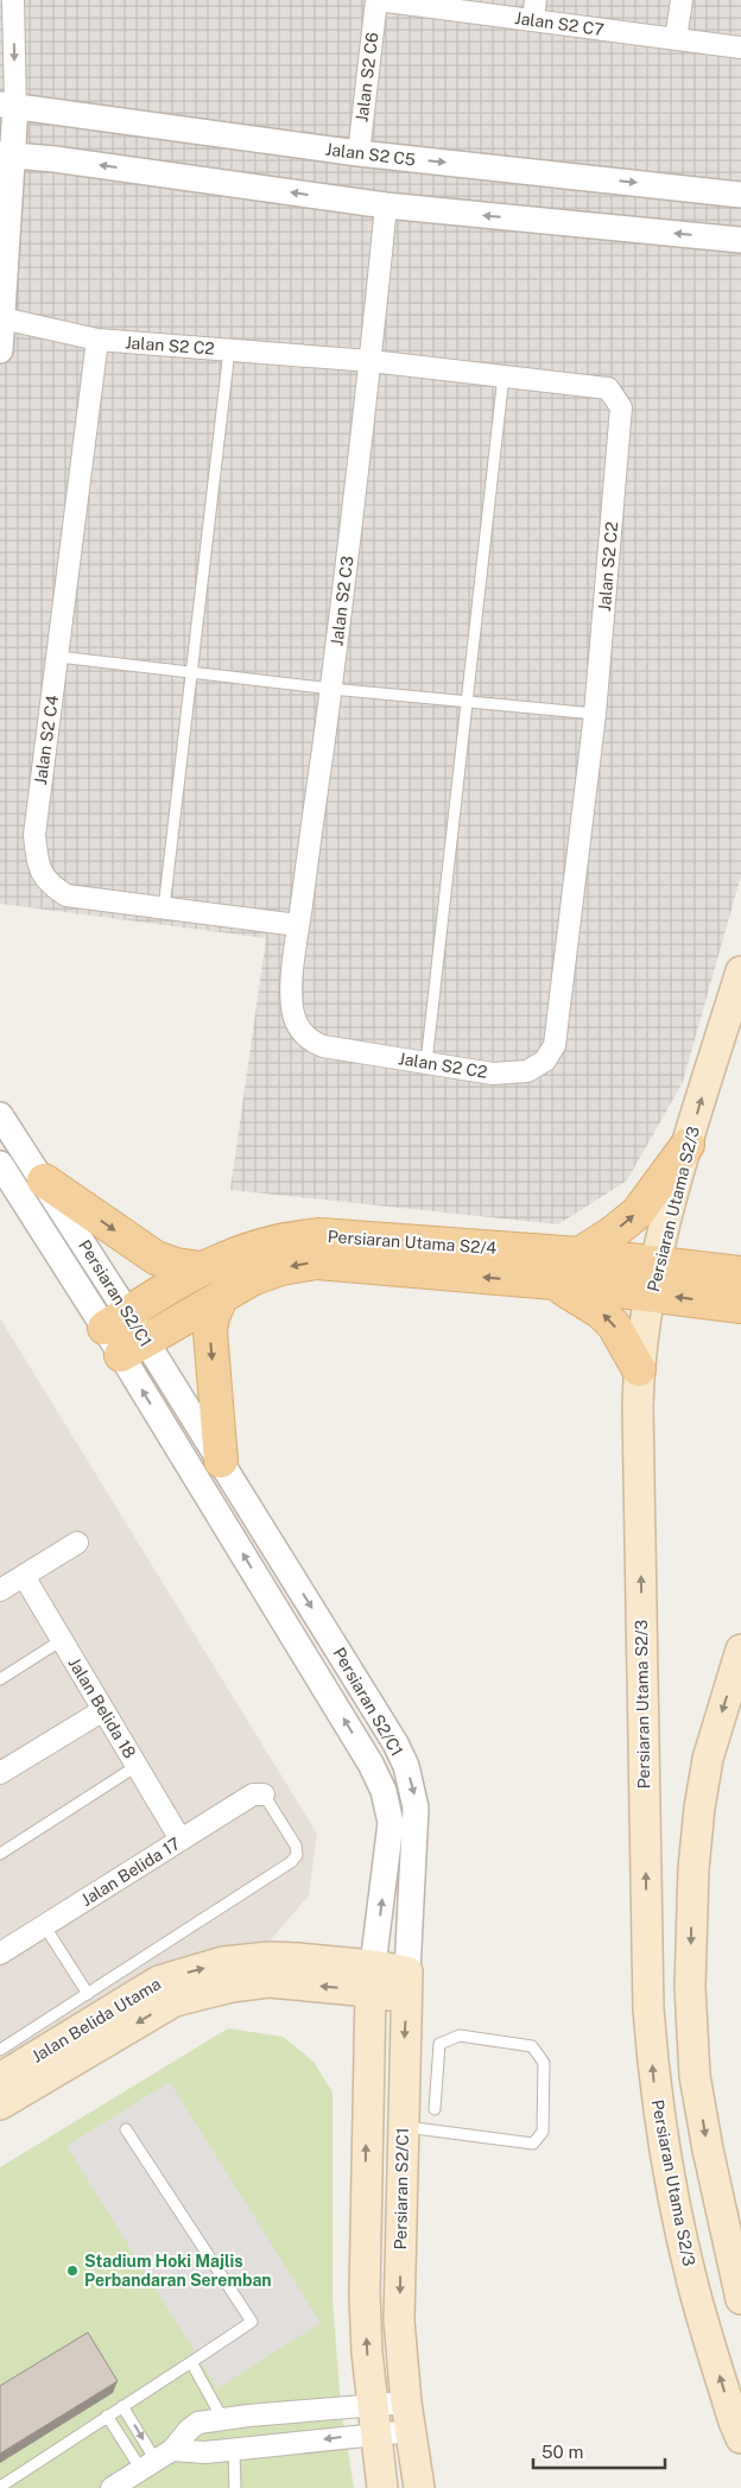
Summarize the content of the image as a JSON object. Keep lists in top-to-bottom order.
{
  "streets": {
    "main road": [
      "Persiaran Utama S2/3",
      "Persiaran Utama S2/4",
      "Persiaran S2/C1",
      "Jalan Belida Utama"
    ],
    "street": [
      "Jalan S2 C7",
      "Jalan S2 C6",
      "Jalan S2 C5",
      "Jalan S2 C2",
      "Jalan S2 C3",
      "Jalan S2 C4",
      "Jalan Belida 18",
      "Jalan Belida 17"
    ]
  },
  "crossings": [
    ["Jalan S2 C7", "Jalan S2 C6"],
    ["Jalan S2 C6", "Jalan S2 C5"],
    ["Jalan S2 C2", "Jalan S2 C3"],
    ["Jalan S2 C2", "Jalan S2 C4"],
    ["Jalan S2 C3", "Jalan S2 C4"],
    ["Persiaran Utama S2/3", "Persiaran Utama S2/4"],
    ["Persiaran Utama S2/4", "Persiaran S2/C1"],
    ["Persiaran S2/C1", "Jalan Belida Utama"],
    ["Jalan Belida 18", "Jalan Belida 17"]
  ],
  "places": ["Stadium Hoki Majlis Perbandaran Seremban"],
  "scale_bar": "50 m"
}
